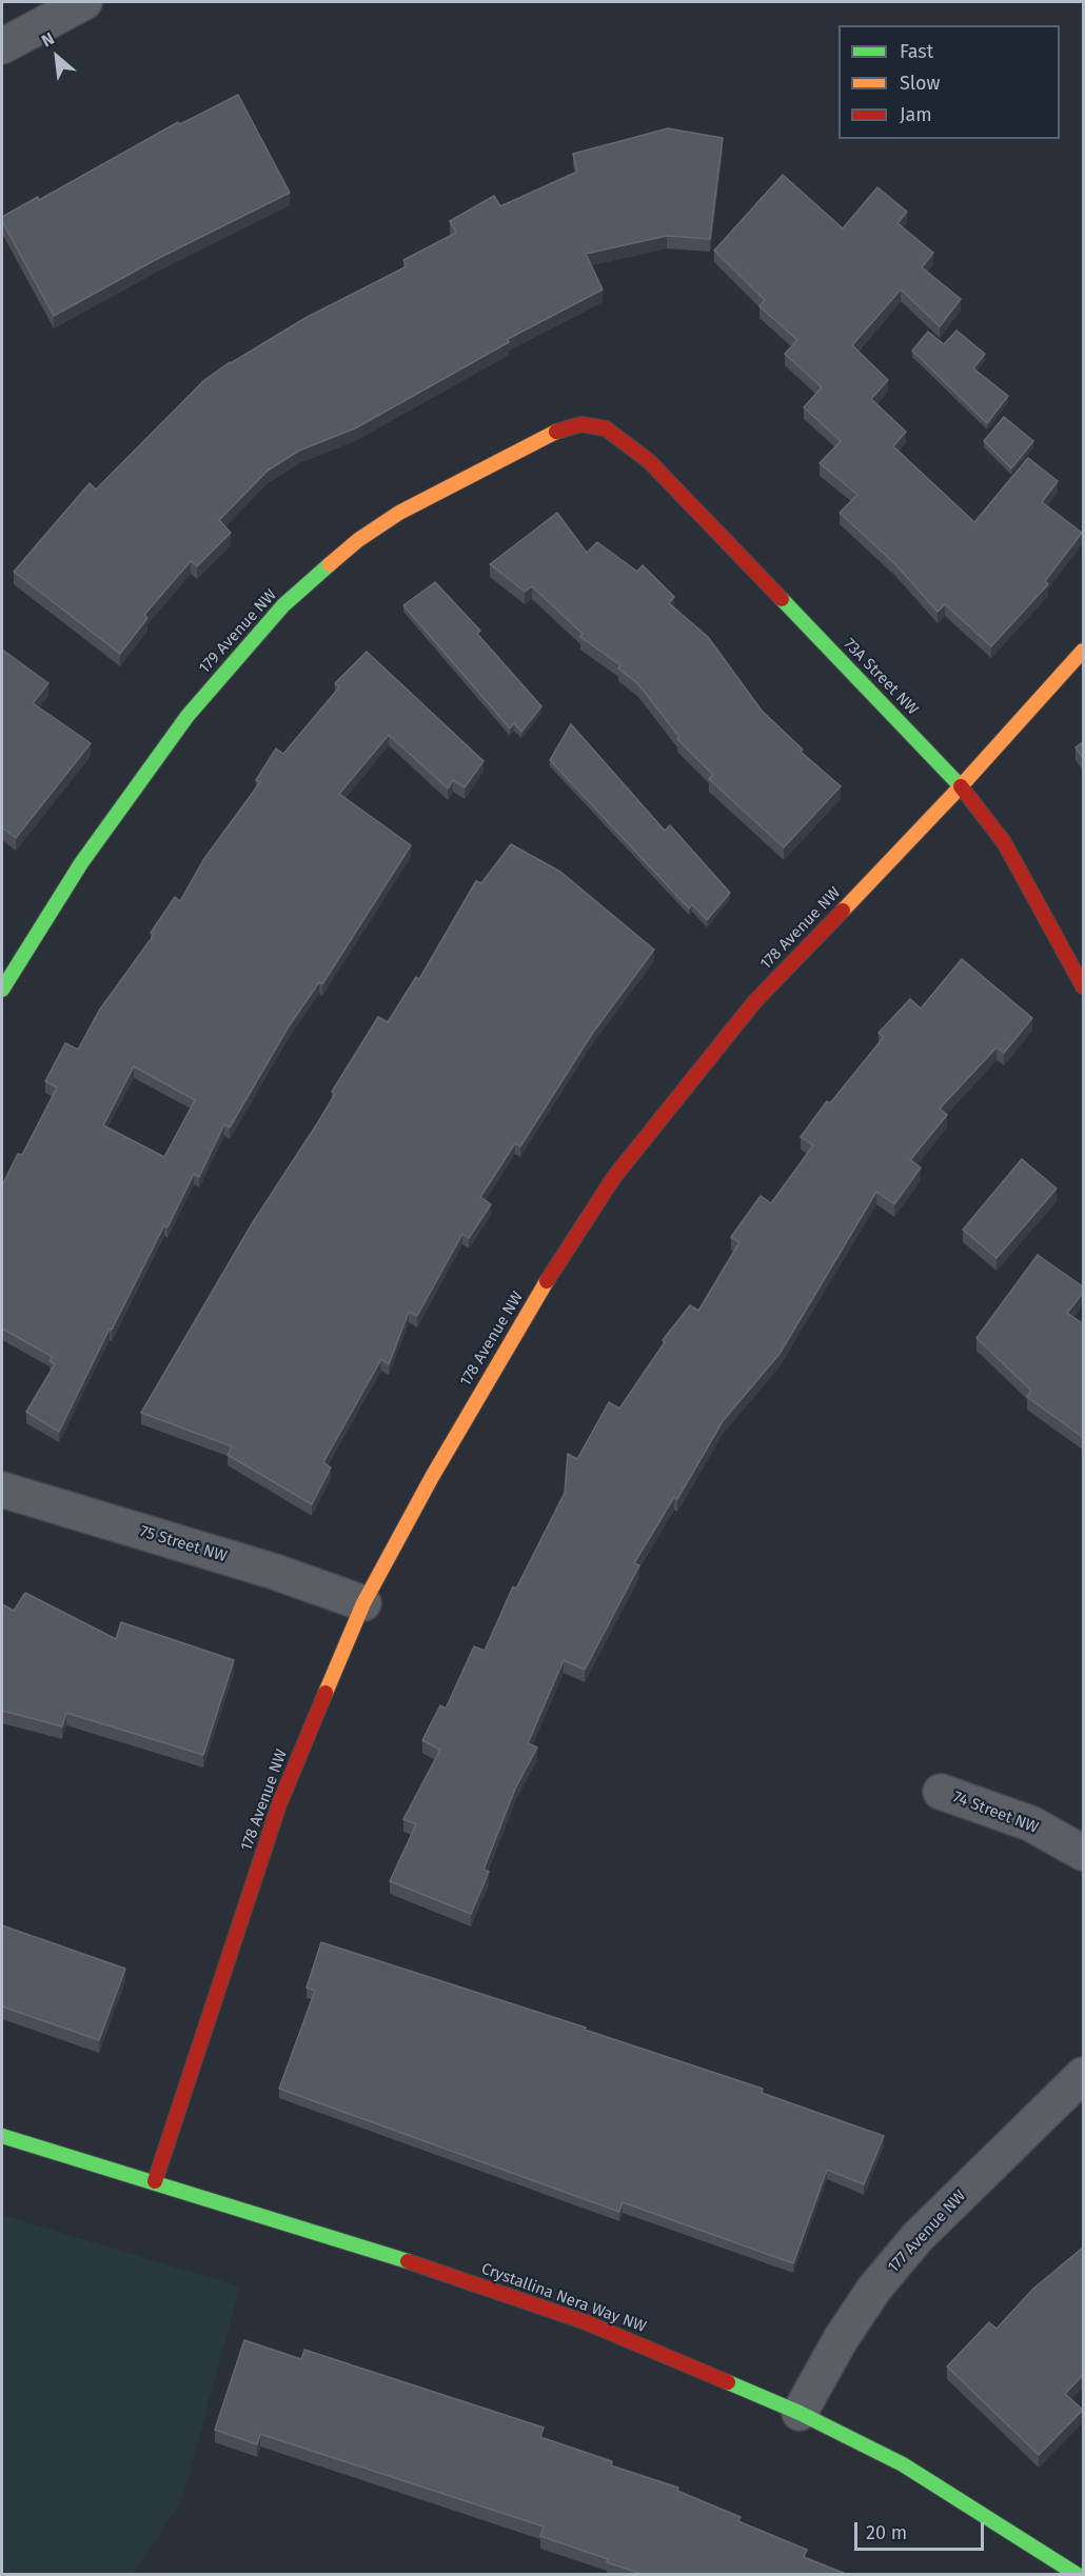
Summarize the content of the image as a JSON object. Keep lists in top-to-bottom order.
{
  "streets": {
    "street": [
      "179 Avenue NW",
      "73A Street NW",
      "178 Avenue NW",
      "75 Street NW",
      "74 Street NW",
      "177 Avenue NW",
      "Crystallina Nera Way NW"
    ]
  },
  "crossings": [
    ["179 Avenue NW", "73A Street NW"],
    ["73A Street NW", "178 Avenue NW"],
    ["178 Avenue NW", "75 Street NW"],
    ["178 Avenue NW", "Crystallina Nera Way NW"],
    ["177 Avenue NW", "Crystallina Nera Way NW"]
  ],
  "legend": ["Fast", "Slow", "Jam"],
  "scale_bar": "20 m",
  "north": "top left"
}
